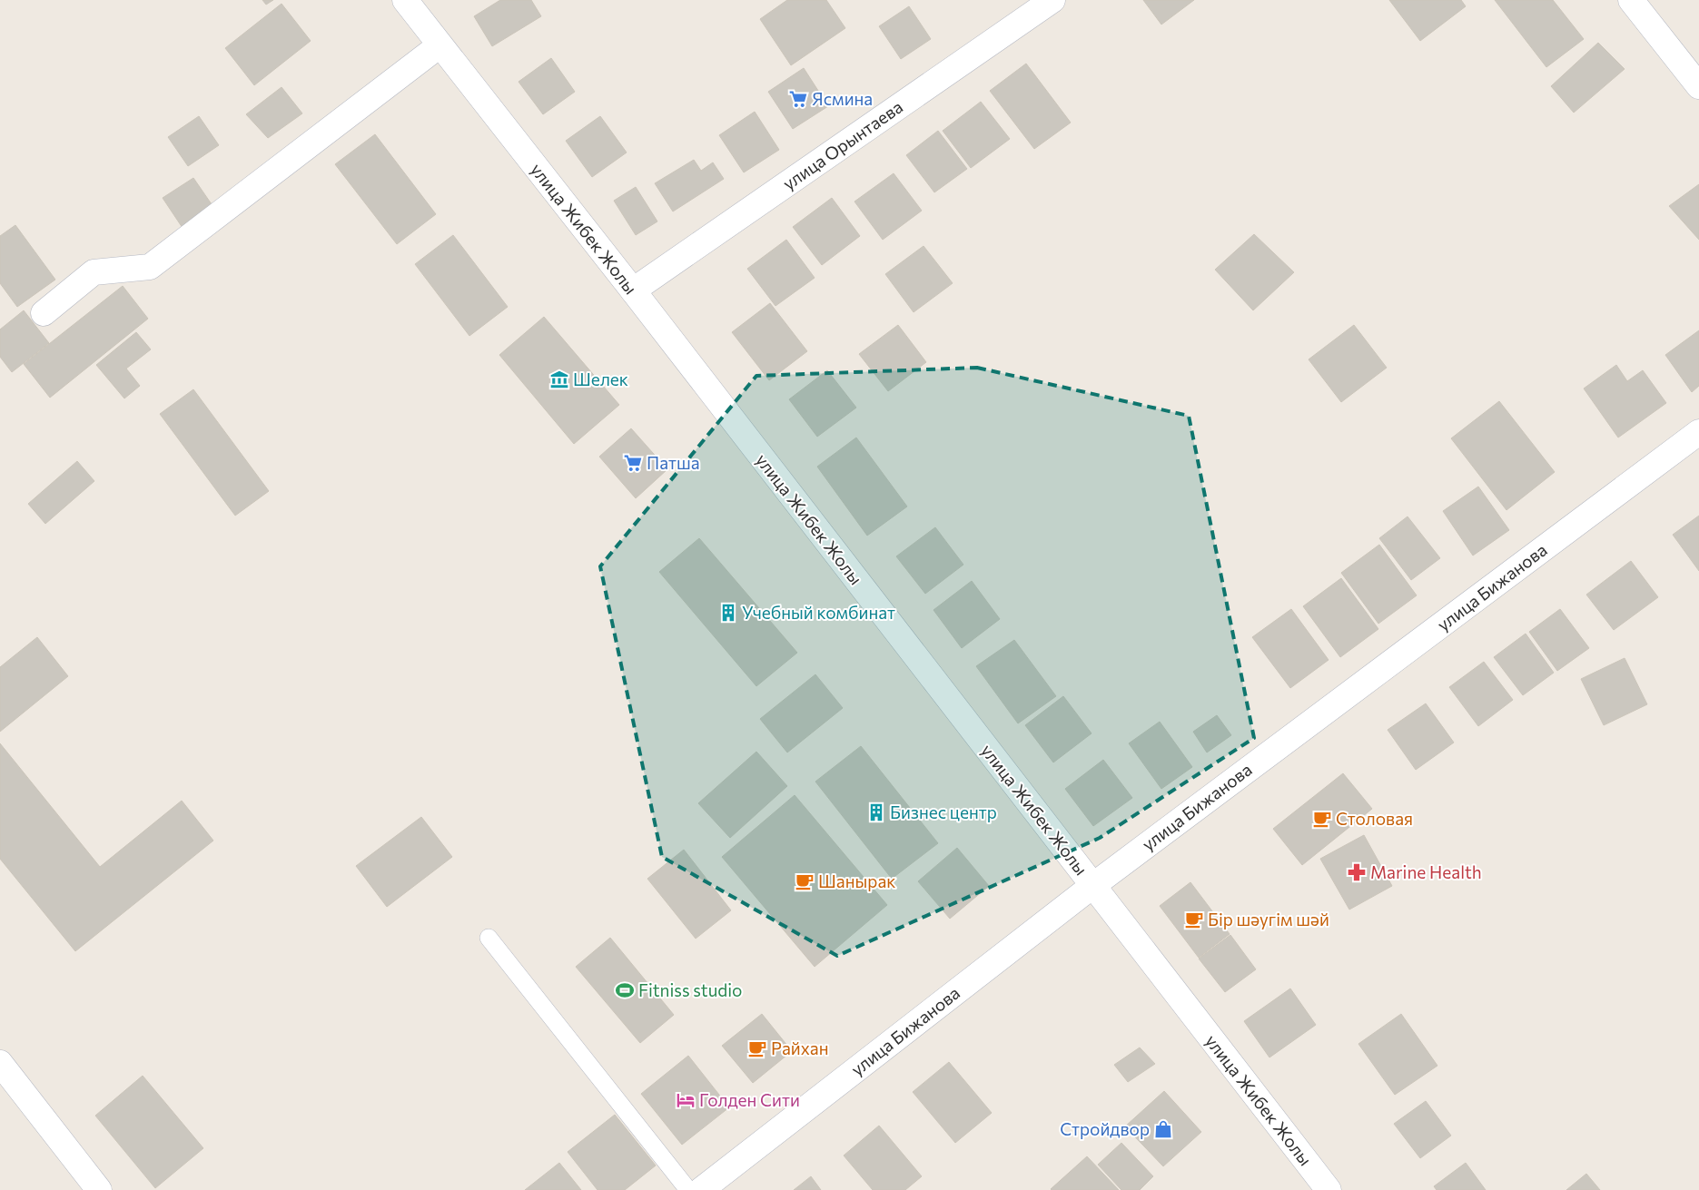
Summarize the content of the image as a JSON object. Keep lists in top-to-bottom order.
{
  "streets": {
    "street": ["улица Орынтаева", "улица Жибек Жолы", "улица Бижанова"]
  },
  "crossings": [
    ["улица Орынтаева", "улица Жибек Жолы"],
    ["улица Жибек Жолы", "улица Бижанова"]
  ],
  "places": {
    "supermarket": ["Ясмина", "Патша"],
    "museum": ["Шелек"],
    "building": ["Учебный комбинат", "Бизнес центр"],
    "cafe": [
      "Столовая",
      "Шанырак",
      "Бір шәугім шәй",
      "Райхан"
    ],
    "pharmacy": ["Marine Health"],
    "sports": ["Fitniss studio"],
    "hotel": ["Голден Сити"],
    "shop": ["Стройдвор"]
  }
}
